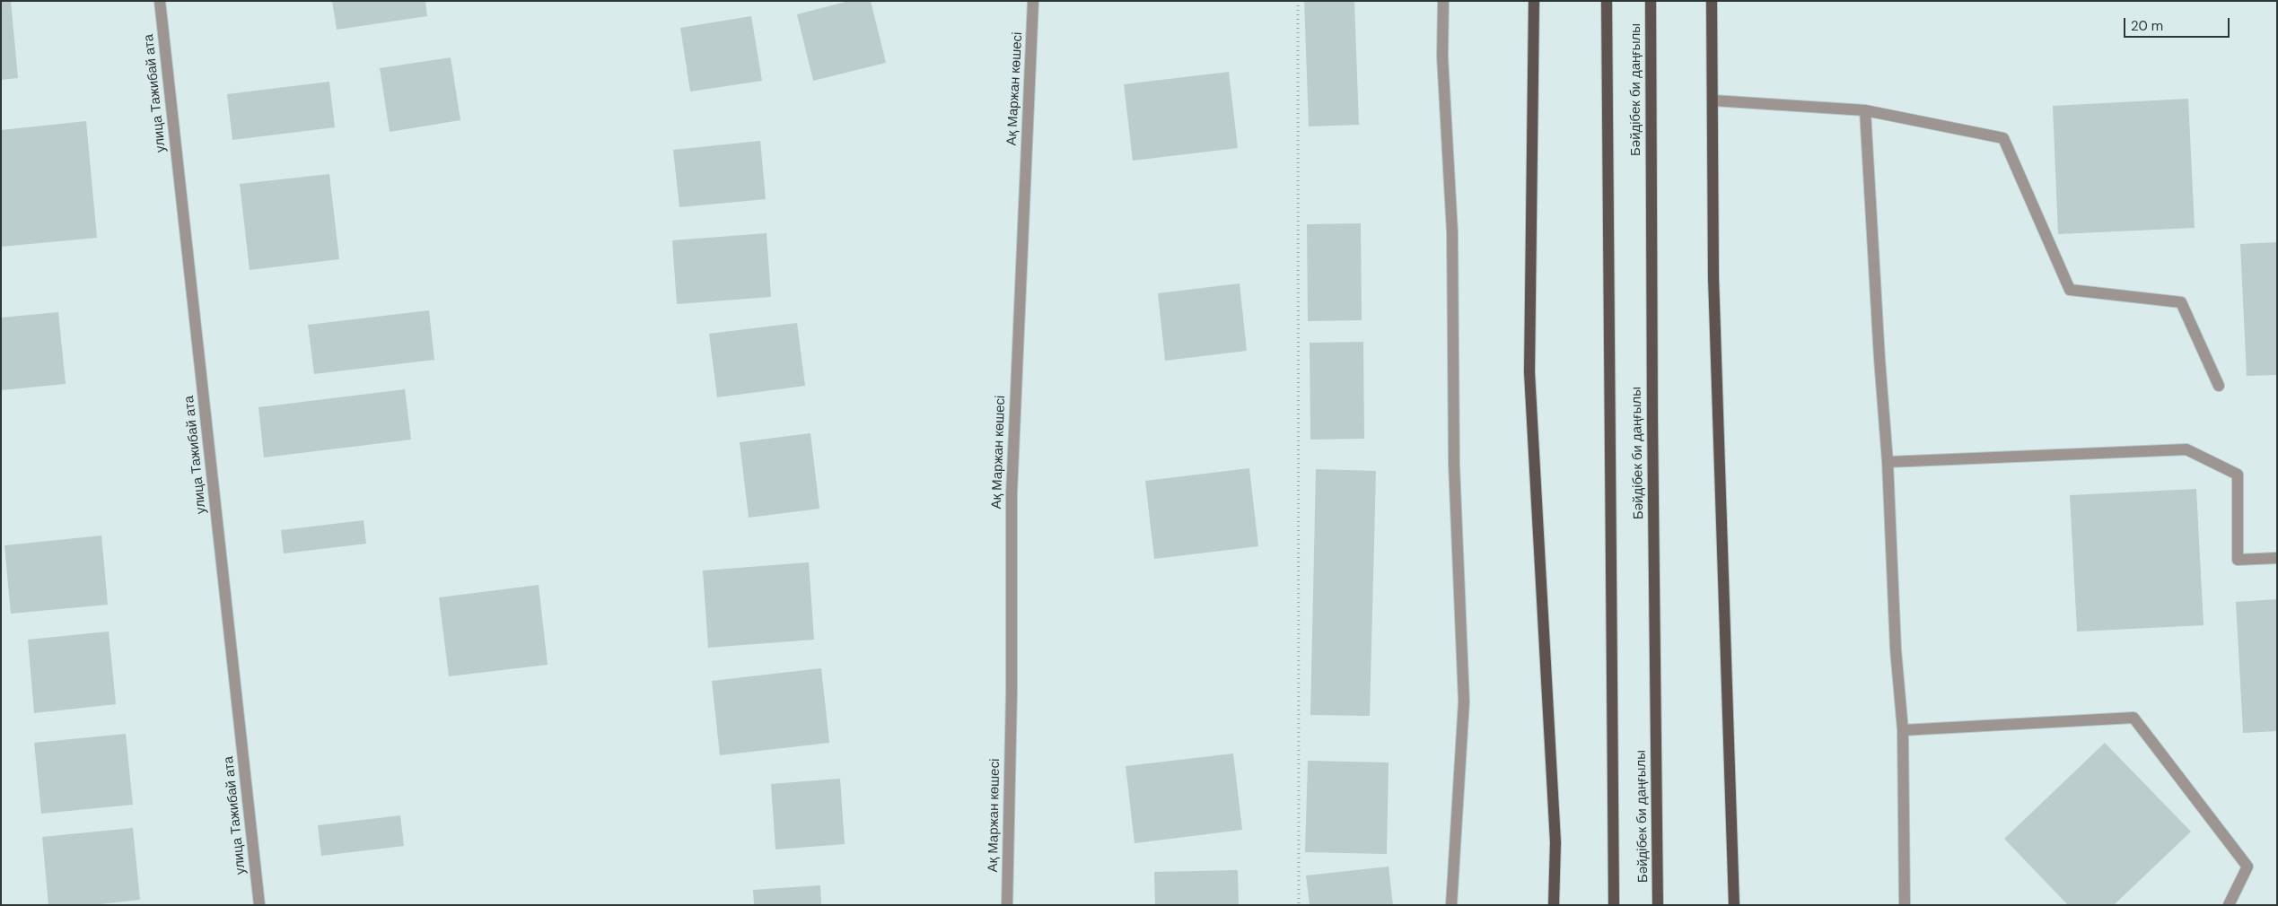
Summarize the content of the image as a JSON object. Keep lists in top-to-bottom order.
{
  "streets": {
    "main road": ["Бәйдібек би даңғылы"],
    "street": ["Ақ Маржан көшесі", "улица Тажибай ата"]
  },
  "scale_bar": "20 m"
}
